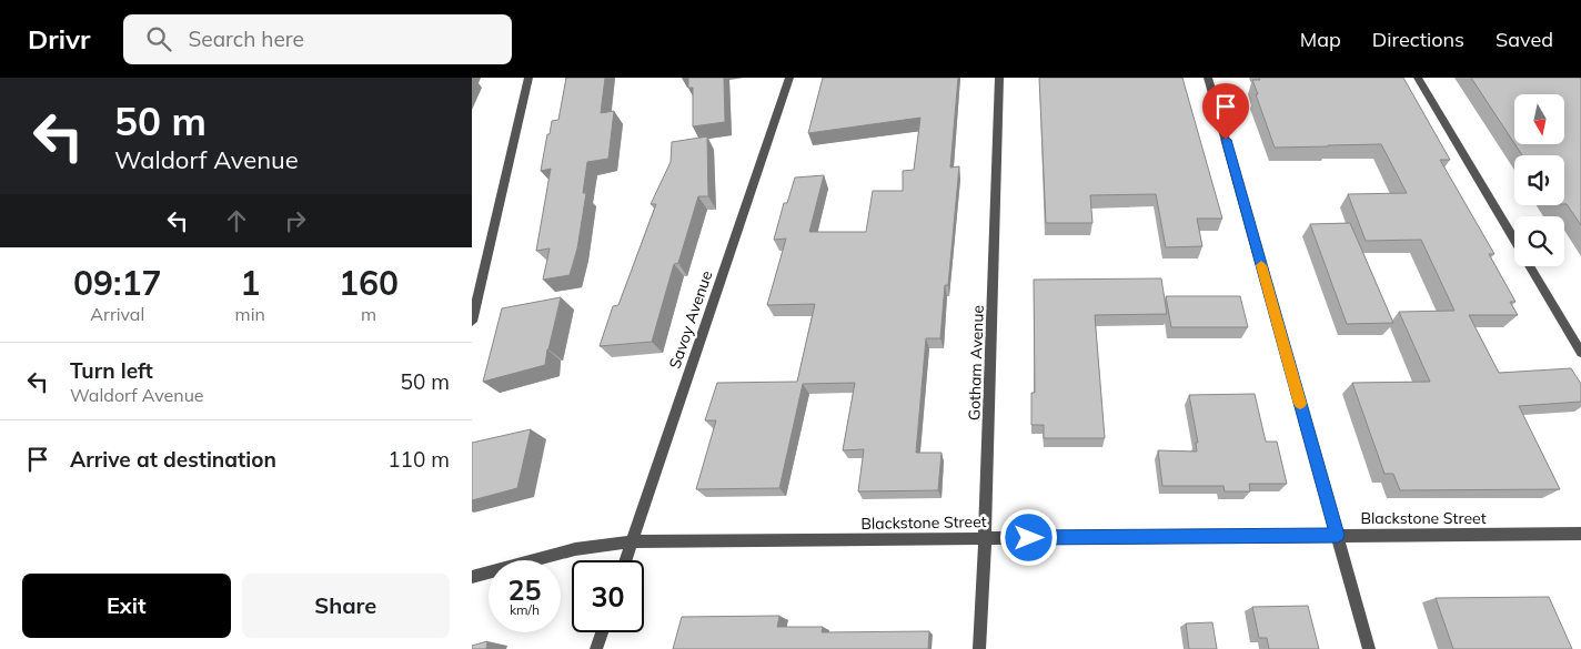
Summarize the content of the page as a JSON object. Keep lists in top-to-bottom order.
{
  "streets": {
    "street": ["Savoy Avenue", "Gotham Avenue", "Blackstone Street"]
  },
  "crossings": [
    ["Savoy Avenue", "Blackstone Street"],
    ["Gotham Avenue", "Blackstone Street"]
  ],
  "north": "bottom",
  "page": {
    "header": "Drivr",
    "search": "Search here",
    "nav": ["Map", "Directions", "Saved"],
    "turn": ["50 m", "Waldorf Avenue"],
    "eta": [
      "09:17",
      "Arrival",
      "1",
      "min",
      "160",
      "m"
    ],
    "list": [
      {
        "name": "Turn left",
        "note": "Waldorf Avenue",
        "value": "50 m"
      },
      {
        "name": "Arrive at destination",
        "value": "110 m"
      }
    ],
    "speed": "25 km/h",
    "limit": "30",
    "buttons": ["Exit", "Share"]
  }
}
